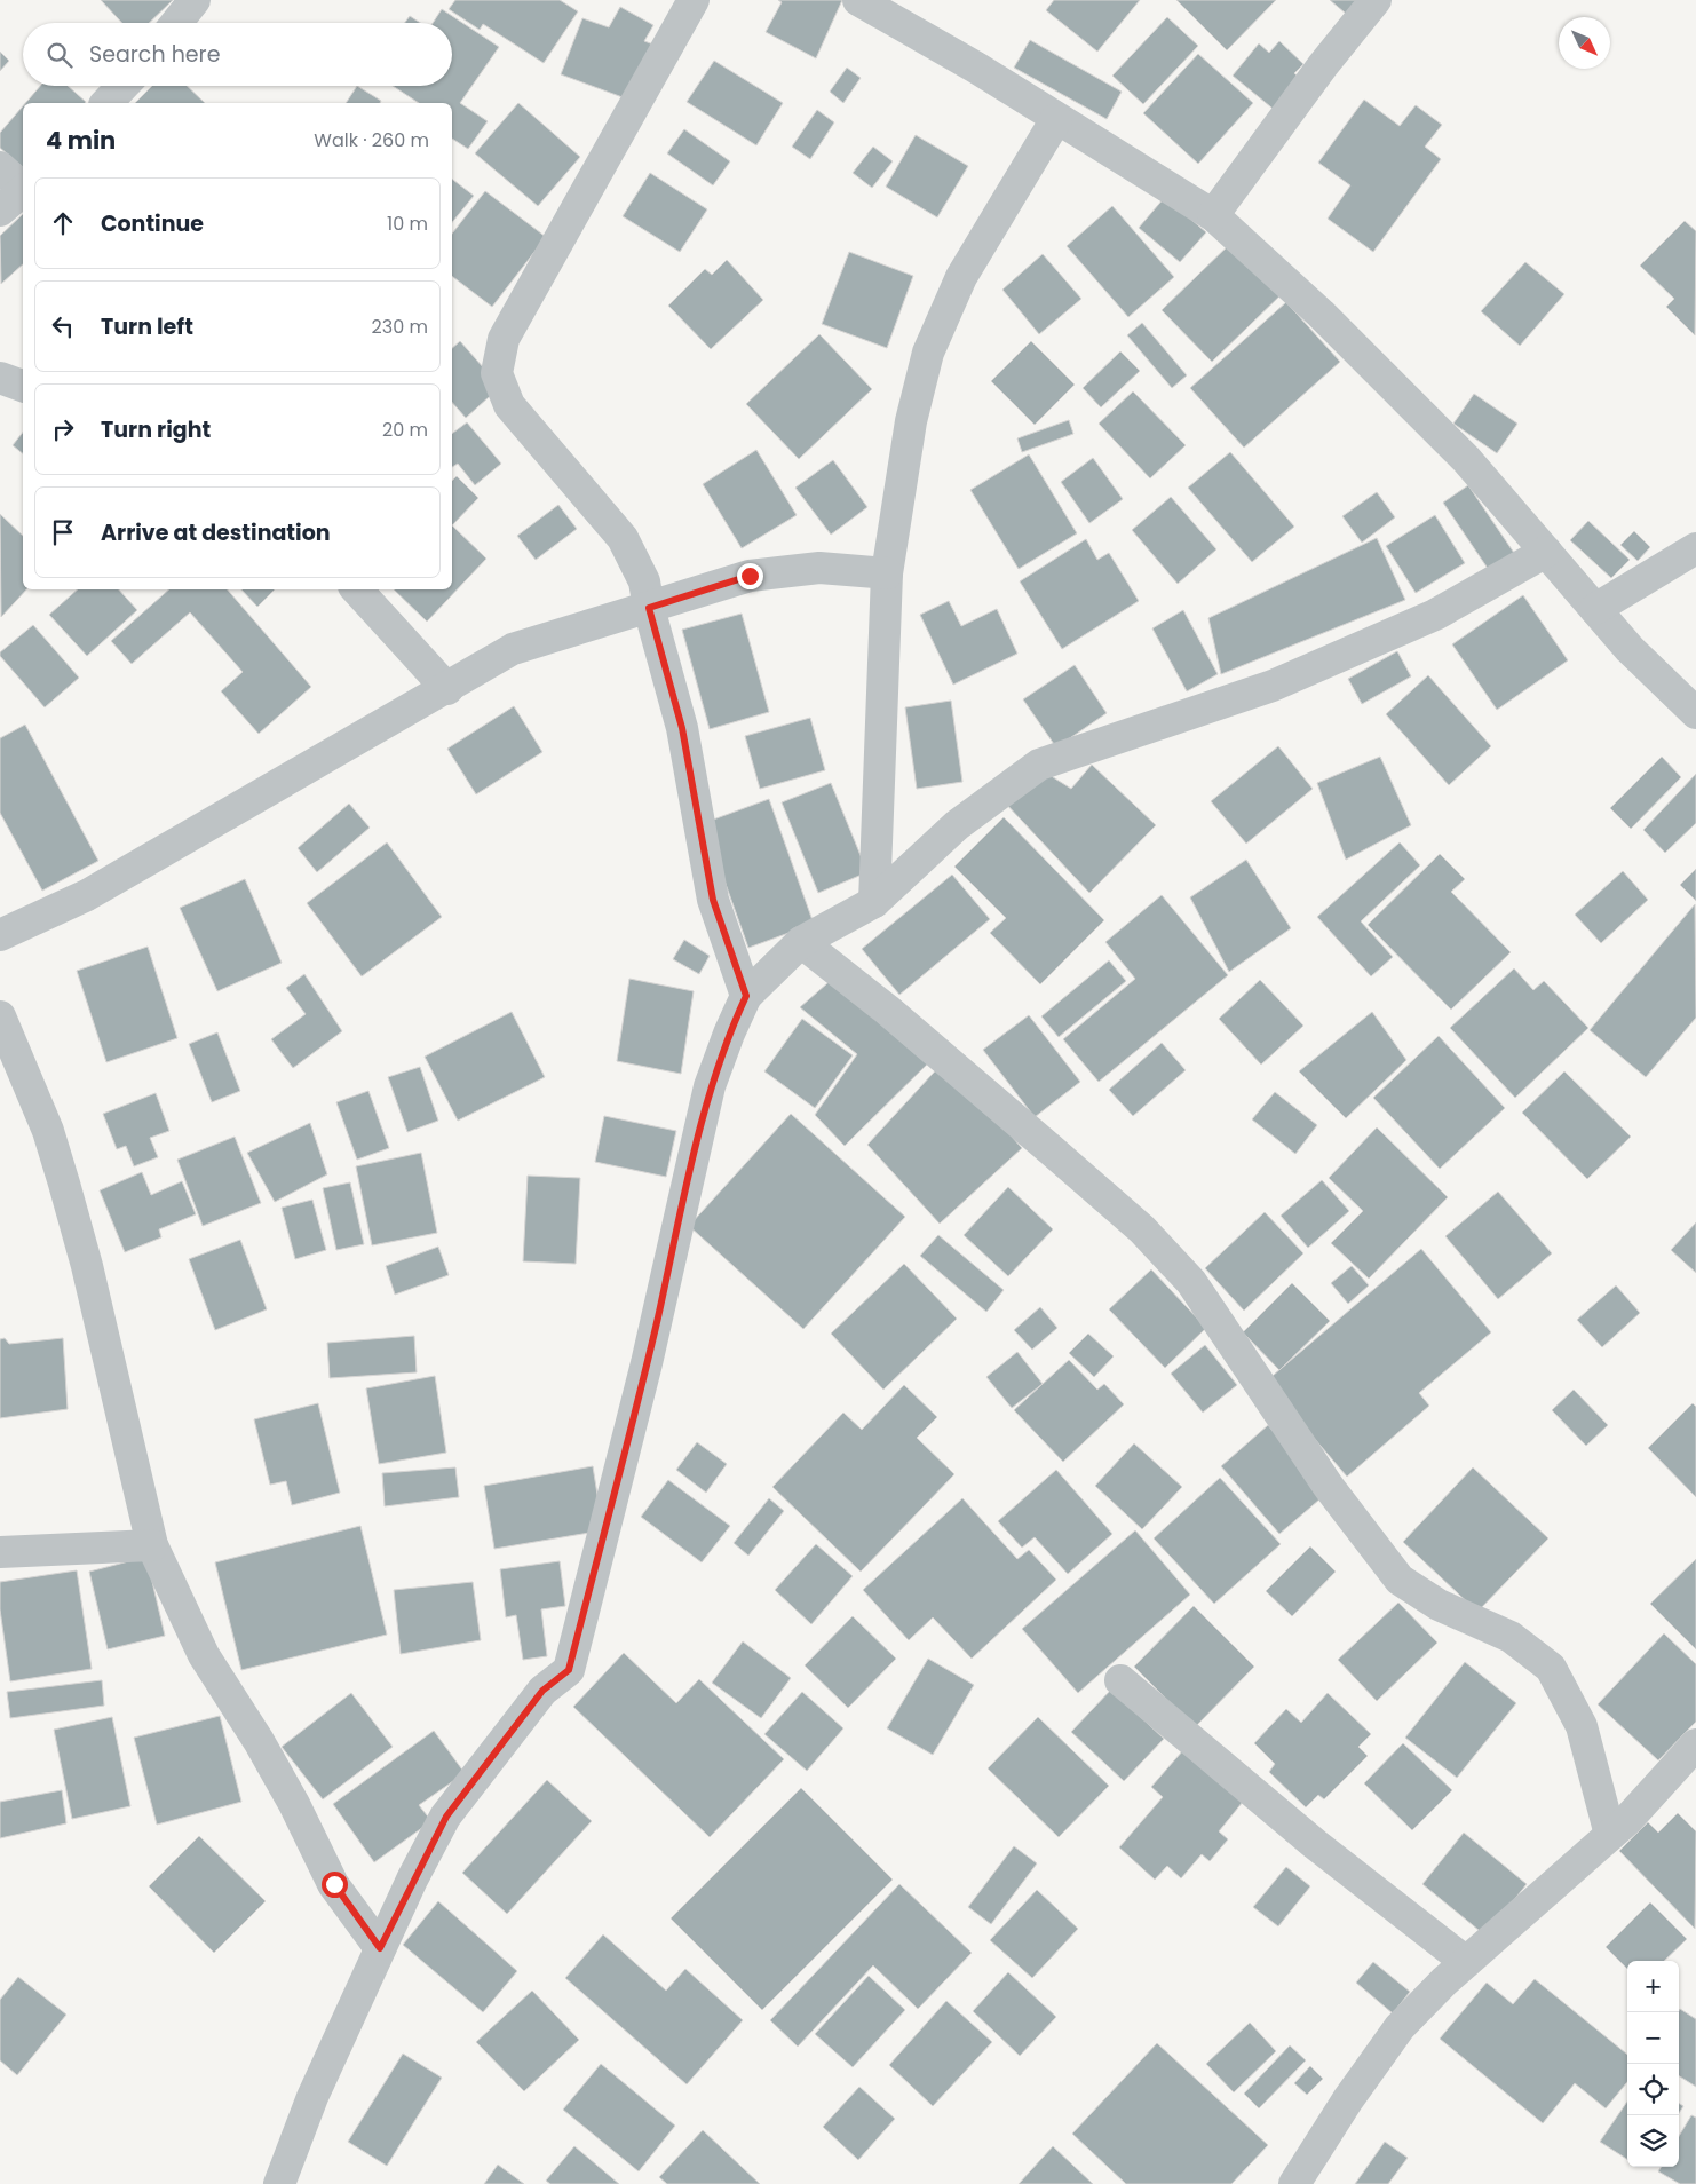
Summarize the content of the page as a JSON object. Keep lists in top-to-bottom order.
{
  "north": "bottom right",
  "page": {
    "search": "Search here",
    "heading": ["4 min", "Walk · 260 m"],
    "list": [
      ["Continue", "10 m"],
      ["Turn left", "230 m"],
      ["Turn right", "20 m"],
      "Arrive at destination"
    ],
    "map_buttons": ["+", "−"]
  }
}
